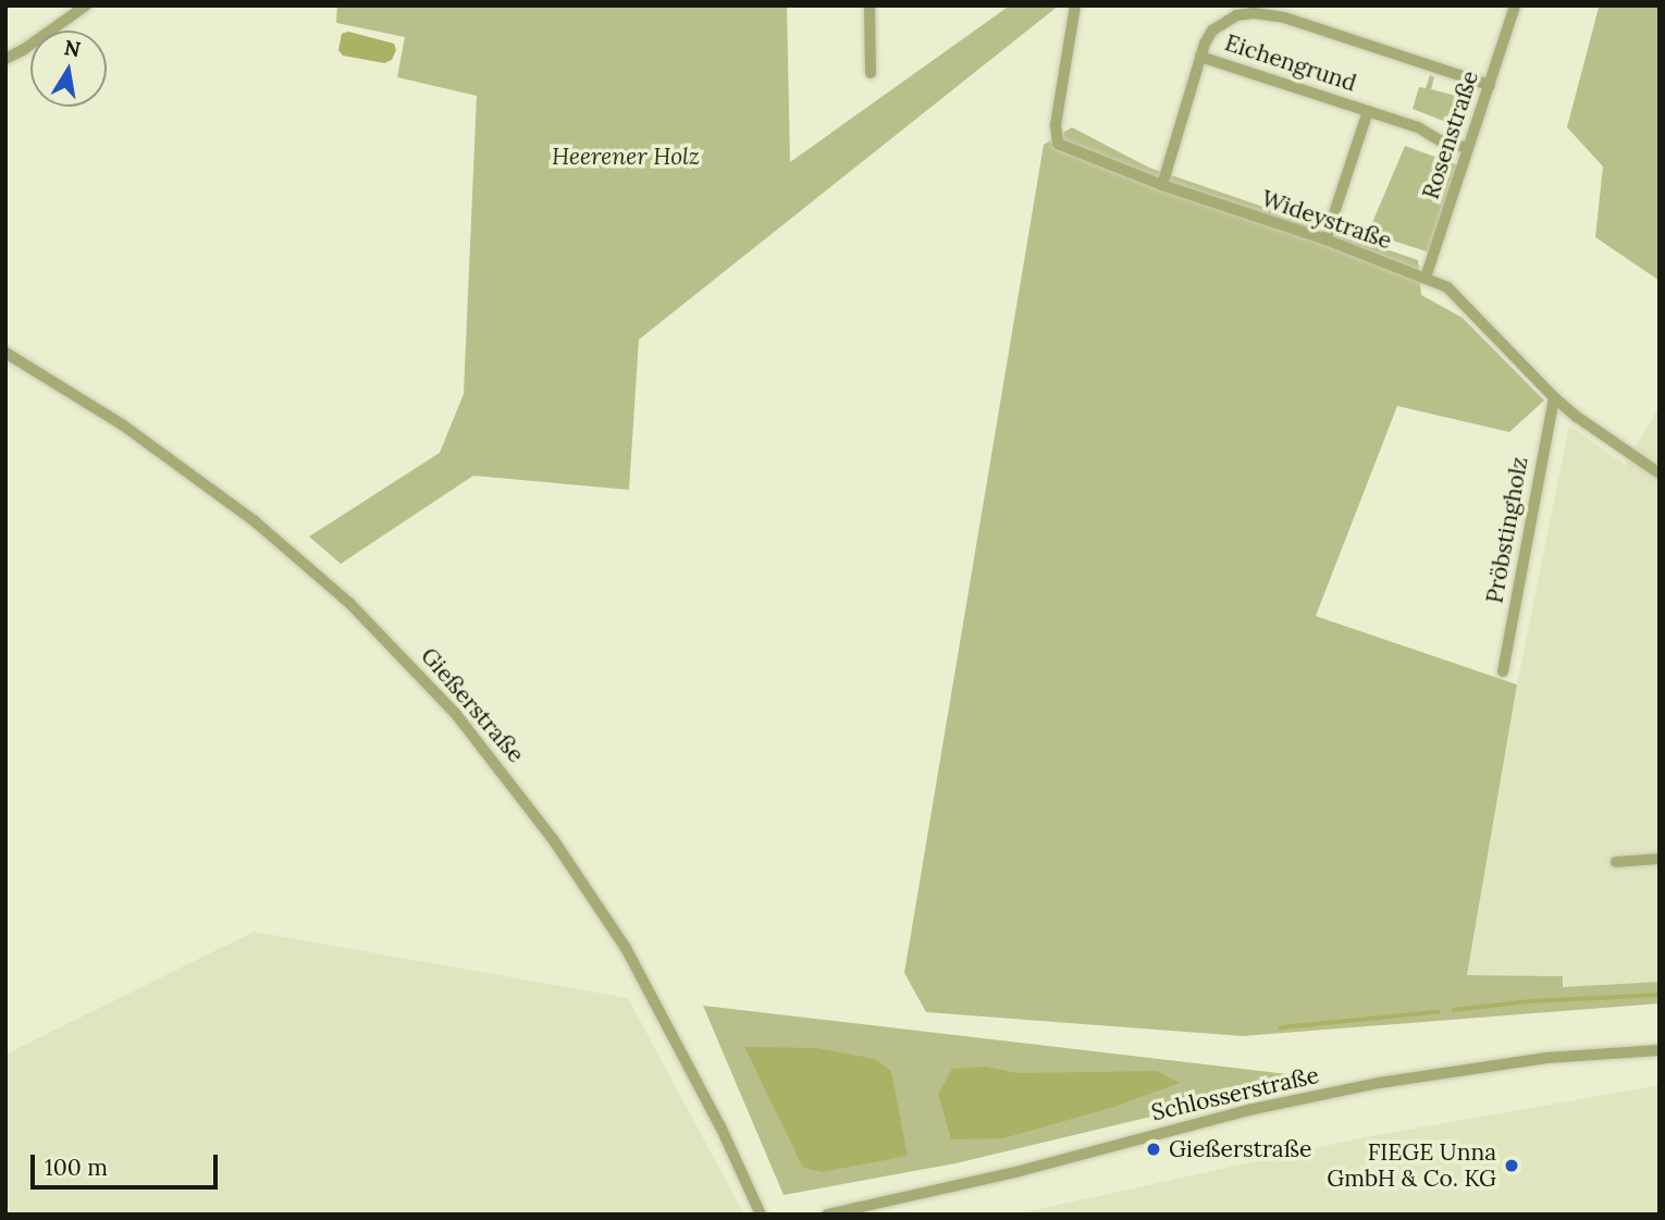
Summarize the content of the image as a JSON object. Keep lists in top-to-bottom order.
{
  "streets": {
    "street": [
      "Eichengrund",
      "Rosenstraße",
      "Wideystraße",
      "Pröbstingholz",
      "Gießerstraße",
      "Schlosserstraße"
    ]
  },
  "crossings": [
    ["Eichengrund", "Rosenstraße"],
    ["Eichengrund", "Wideystraße"],
    ["Rosenstraße", "Wideystraße"],
    ["Wideystraße", "Pröbstingholz"]
  ],
  "parks": ["Heerener Holz"],
  "places": ["Gießerstraße", "FIEGE Unna GmbH & Co. KG"],
  "scale_bar": "100 m",
  "north": "top"
}
